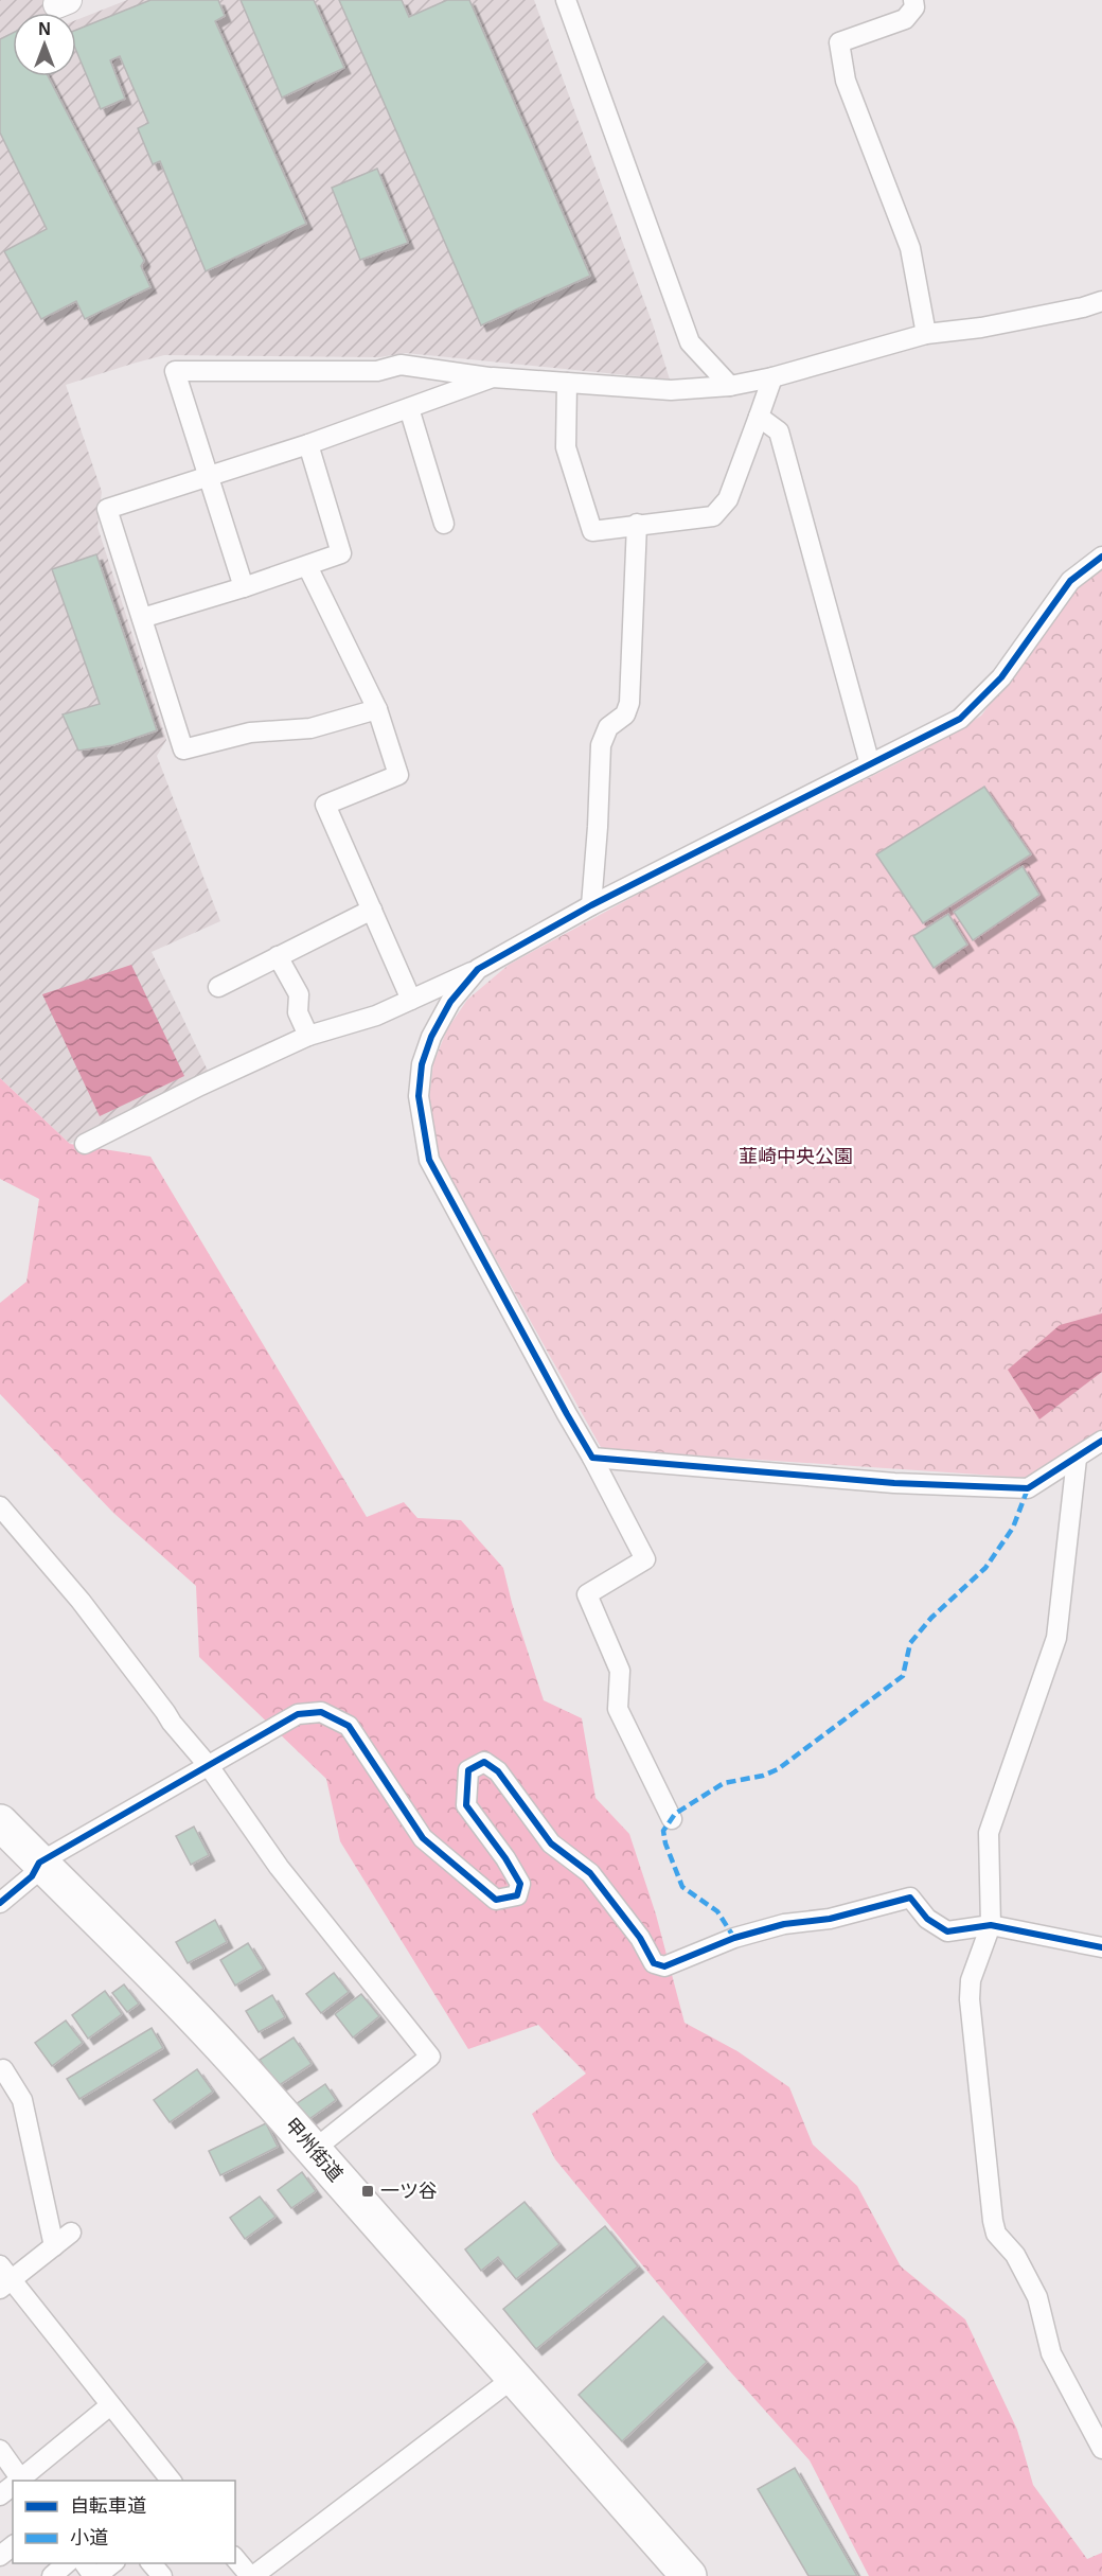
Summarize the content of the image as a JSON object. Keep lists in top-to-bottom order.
{
  "streets": {
    "highway": ["甲州街道"]
  },
  "parks": ["韮崎中央公園"],
  "places": {
    "transit": ["一ツ谷"]
  },
  "legend": ["自転車道", "小道"],
  "north": "top"
}
